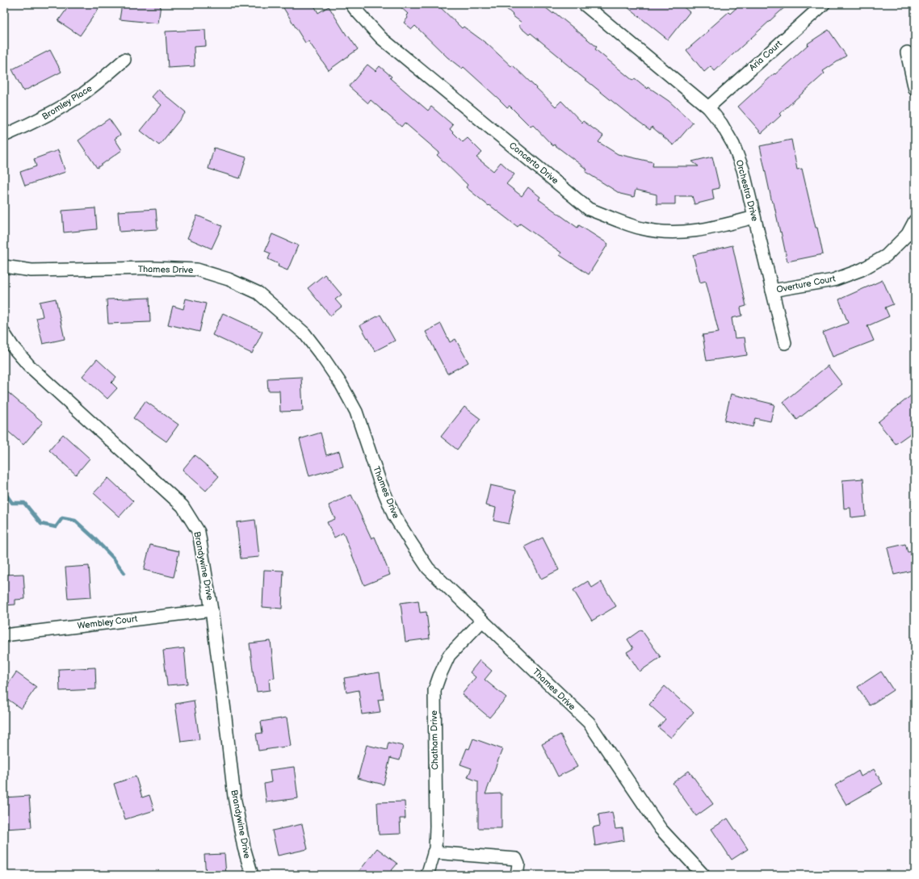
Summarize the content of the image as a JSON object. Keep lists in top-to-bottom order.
{
  "streets": {
    "street": [
      "Aria Court",
      "Bromley Place",
      "Concerto Drive",
      "Orchestra Drive",
      "Thames Drive",
      "Overture Court",
      "Brandywine Drive",
      "Wembley Court",
      "Chatham Drive"
    ]
  },
  "crossings": [
    ["Aria Court", "Orchestra Drive"],
    ["Concerto Drive", "Orchestra Drive"],
    ["Orchestra Drive", "Overture Court"],
    ["Thames Drive", "Chatham Drive"],
    ["Brandywine Drive", "Wembley Court"]
  ]
}
